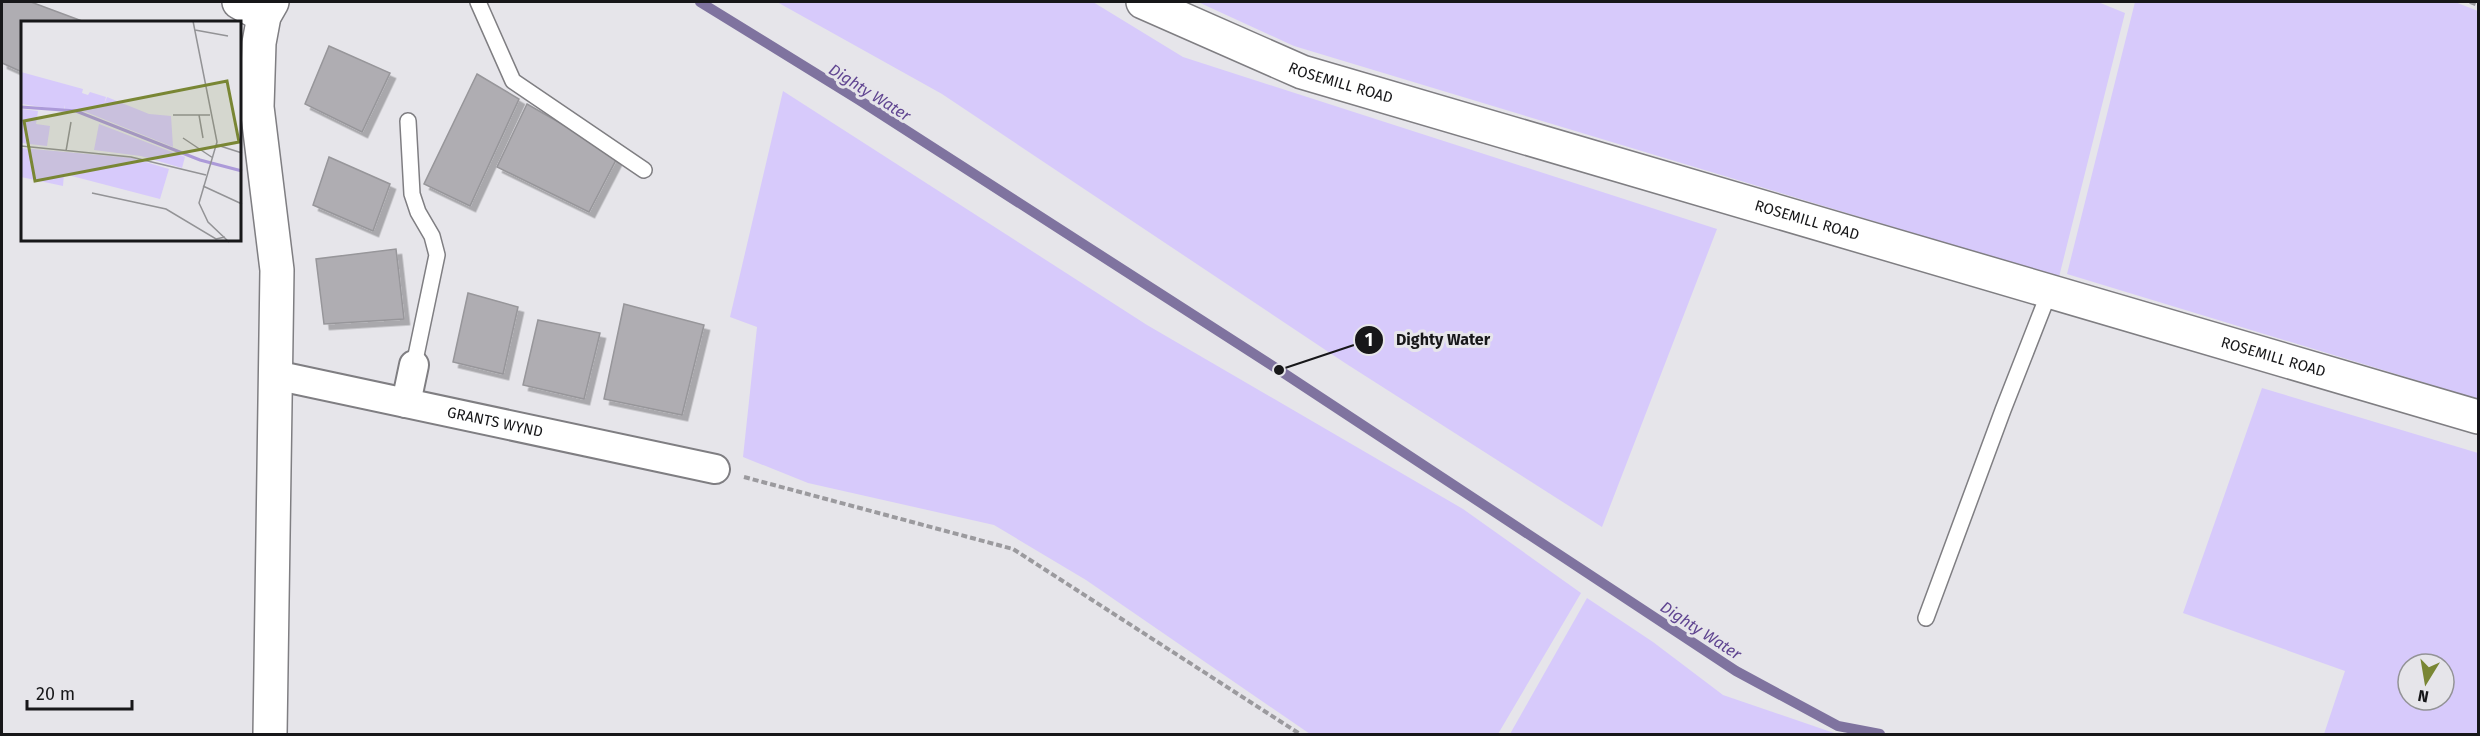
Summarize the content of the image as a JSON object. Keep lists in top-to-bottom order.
{
  "streets": {
    "street": ["ROSEMILL ROAD", "GRANTS WYND"]
  },
  "water": ["Dighty Water"],
  "places": ["Dighty Water"],
  "scale_bar": "20 m",
  "north": "bottom"
}
